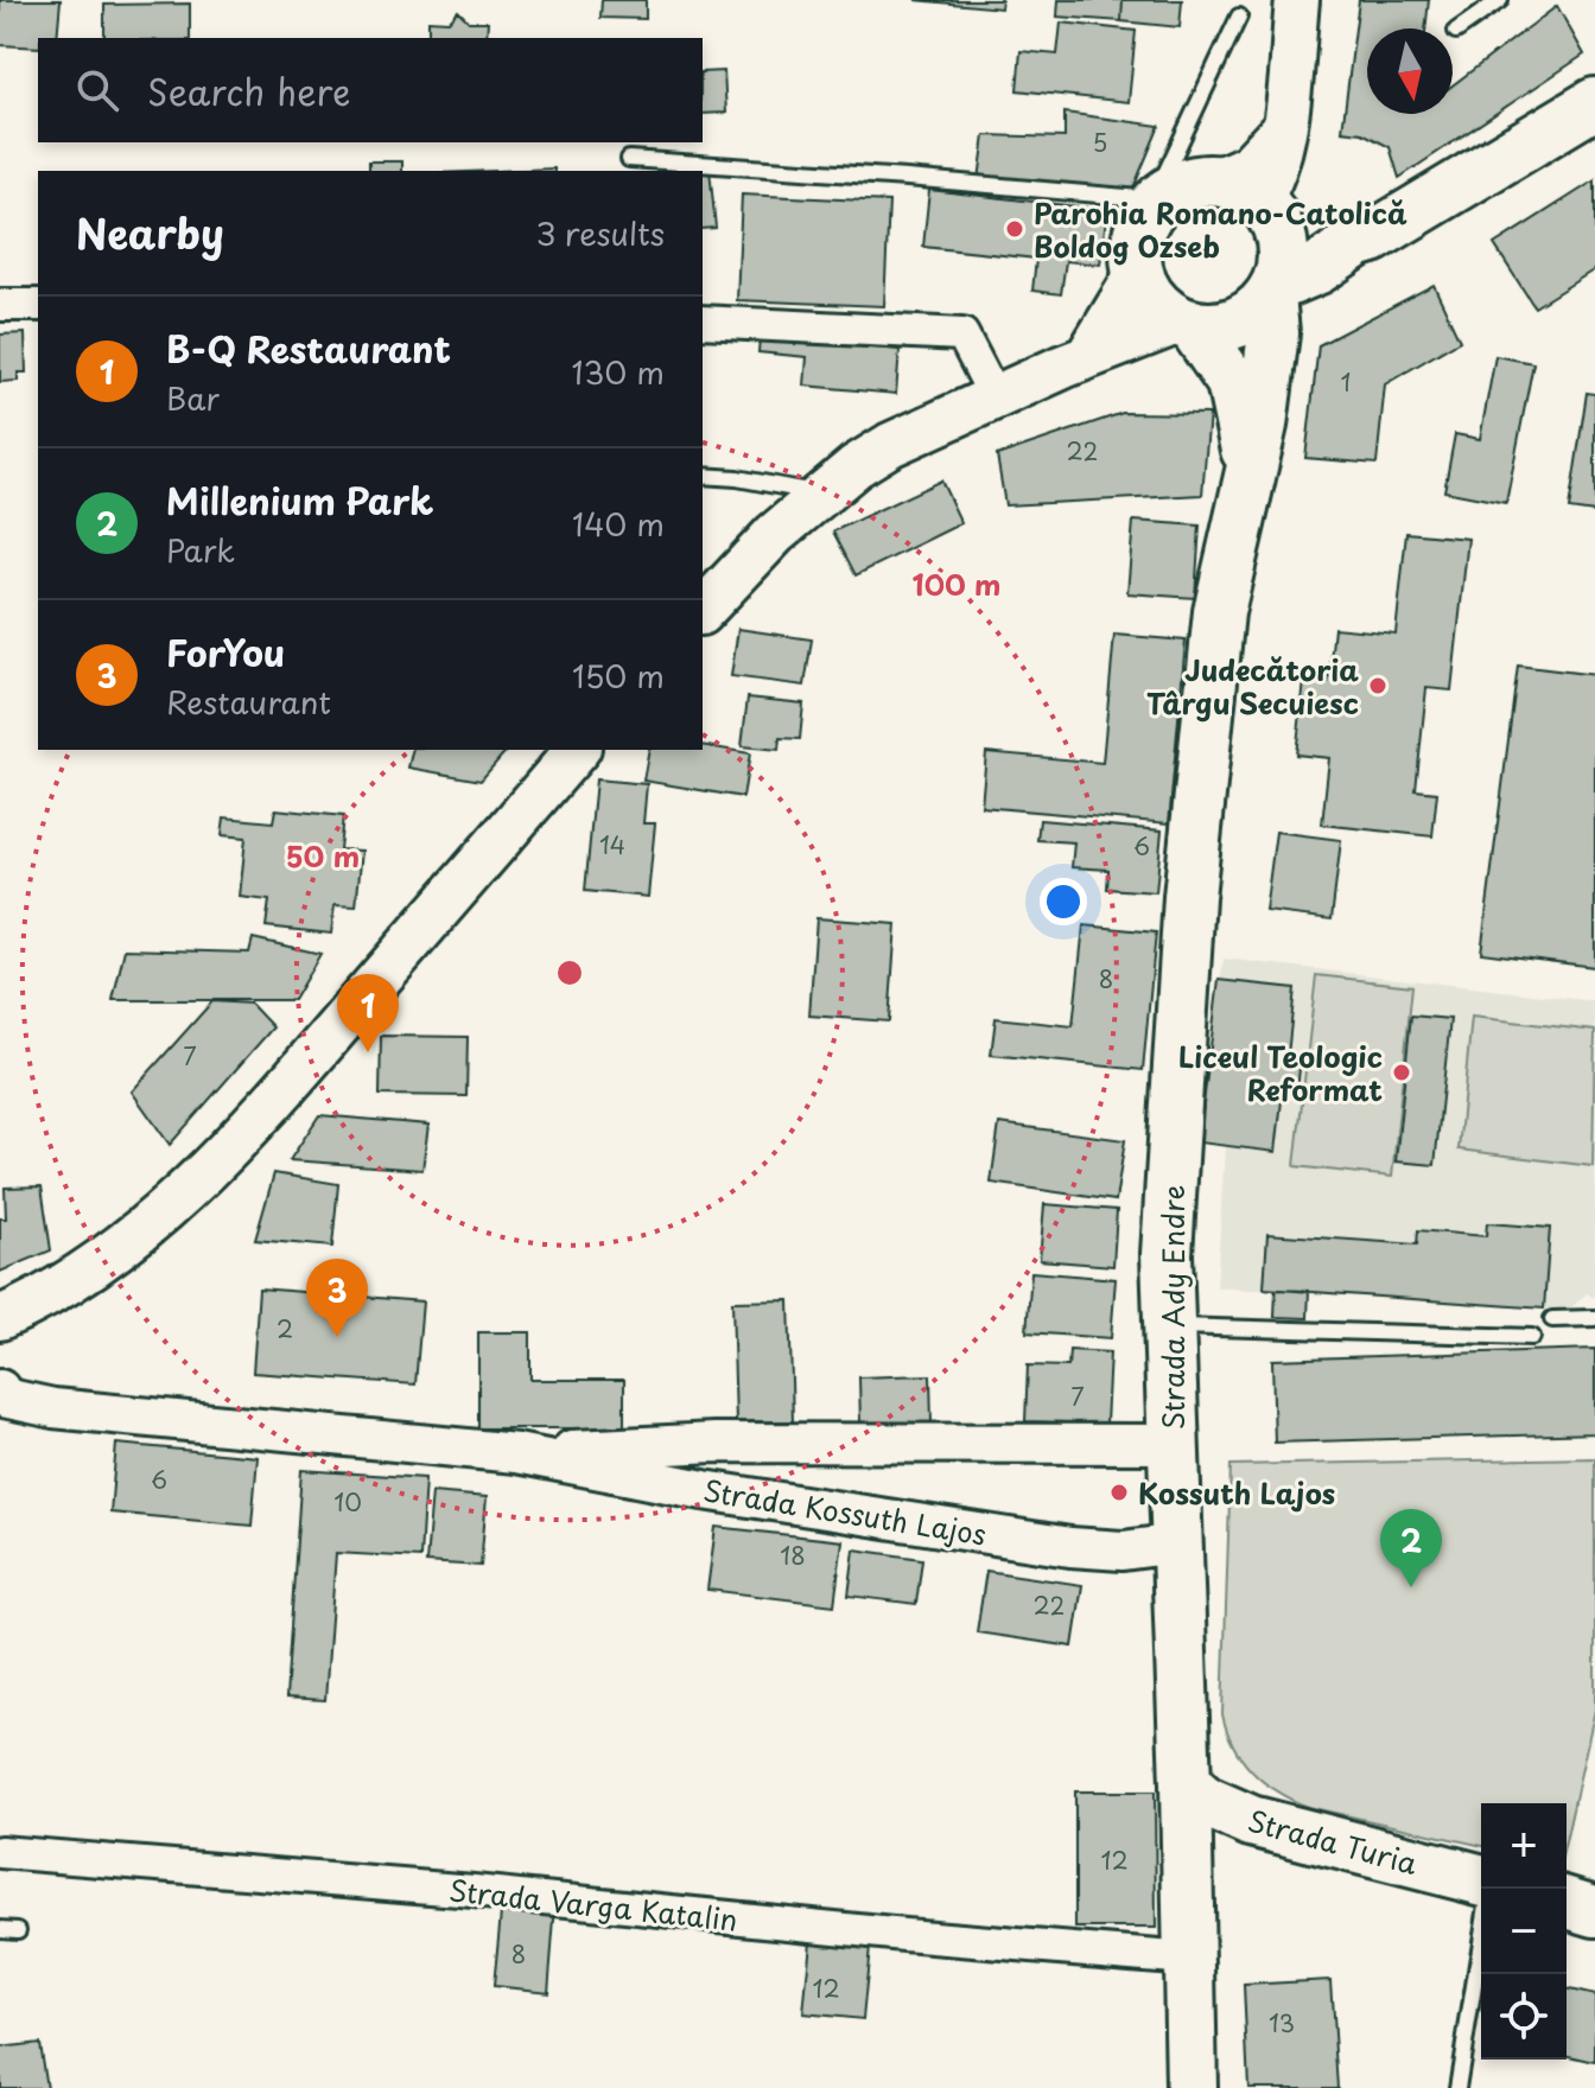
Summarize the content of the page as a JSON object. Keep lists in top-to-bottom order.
{
  "streets": {
    "main road": ["Strada Ady Endre", "Strada Turia"],
    "street": ["Strada Kossuth Lajos", "Strada Varga Katalin"]
  },
  "crossings": [
    ["Strada Ady Endre", "Strada Kossuth Lajos"],
    ["Strada Ady Endre", "Strada Turia"],
    ["Strada Ady Endre", "Strada Varga Katalin"]
  ],
  "places": [
    "Parohia Romano-Catolică Boldog Ozseb",
    "Judecătoria Târgu Secuiesc",
    "Liceul Teologic Reformat",
    "Kossuth Lajos"
  ],
  "house_numbers": [
    "5",
    "1",
    "22",
    "14",
    "6",
    "8",
    "7",
    "2",
    "7",
    "6",
    "10",
    "18",
    "22",
    "12",
    "8",
    "12",
    "13"
  ],
  "north": "bottom",
  "page": {
    "search": "Search here",
    "heading": ["Nearby", "3 results"],
    "list": [
      {
        "mark": "1",
        "name": "B-Q Restaurant",
        "note": "Bar",
        "value": "130 m"
      },
      {
        "mark": "2",
        "name": "Millenium Park",
        "note": "Park",
        "value": "140 m"
      },
      {
        "mark": "3",
        "name": "ForYou",
        "note": "Restaurant",
        "value": "150 m"
      }
    ],
    "pins": ["1", "3", "2"],
    "map_buttons": ["+", "−"]
  },
  "rings": ["100 m", "50 m"]
}
